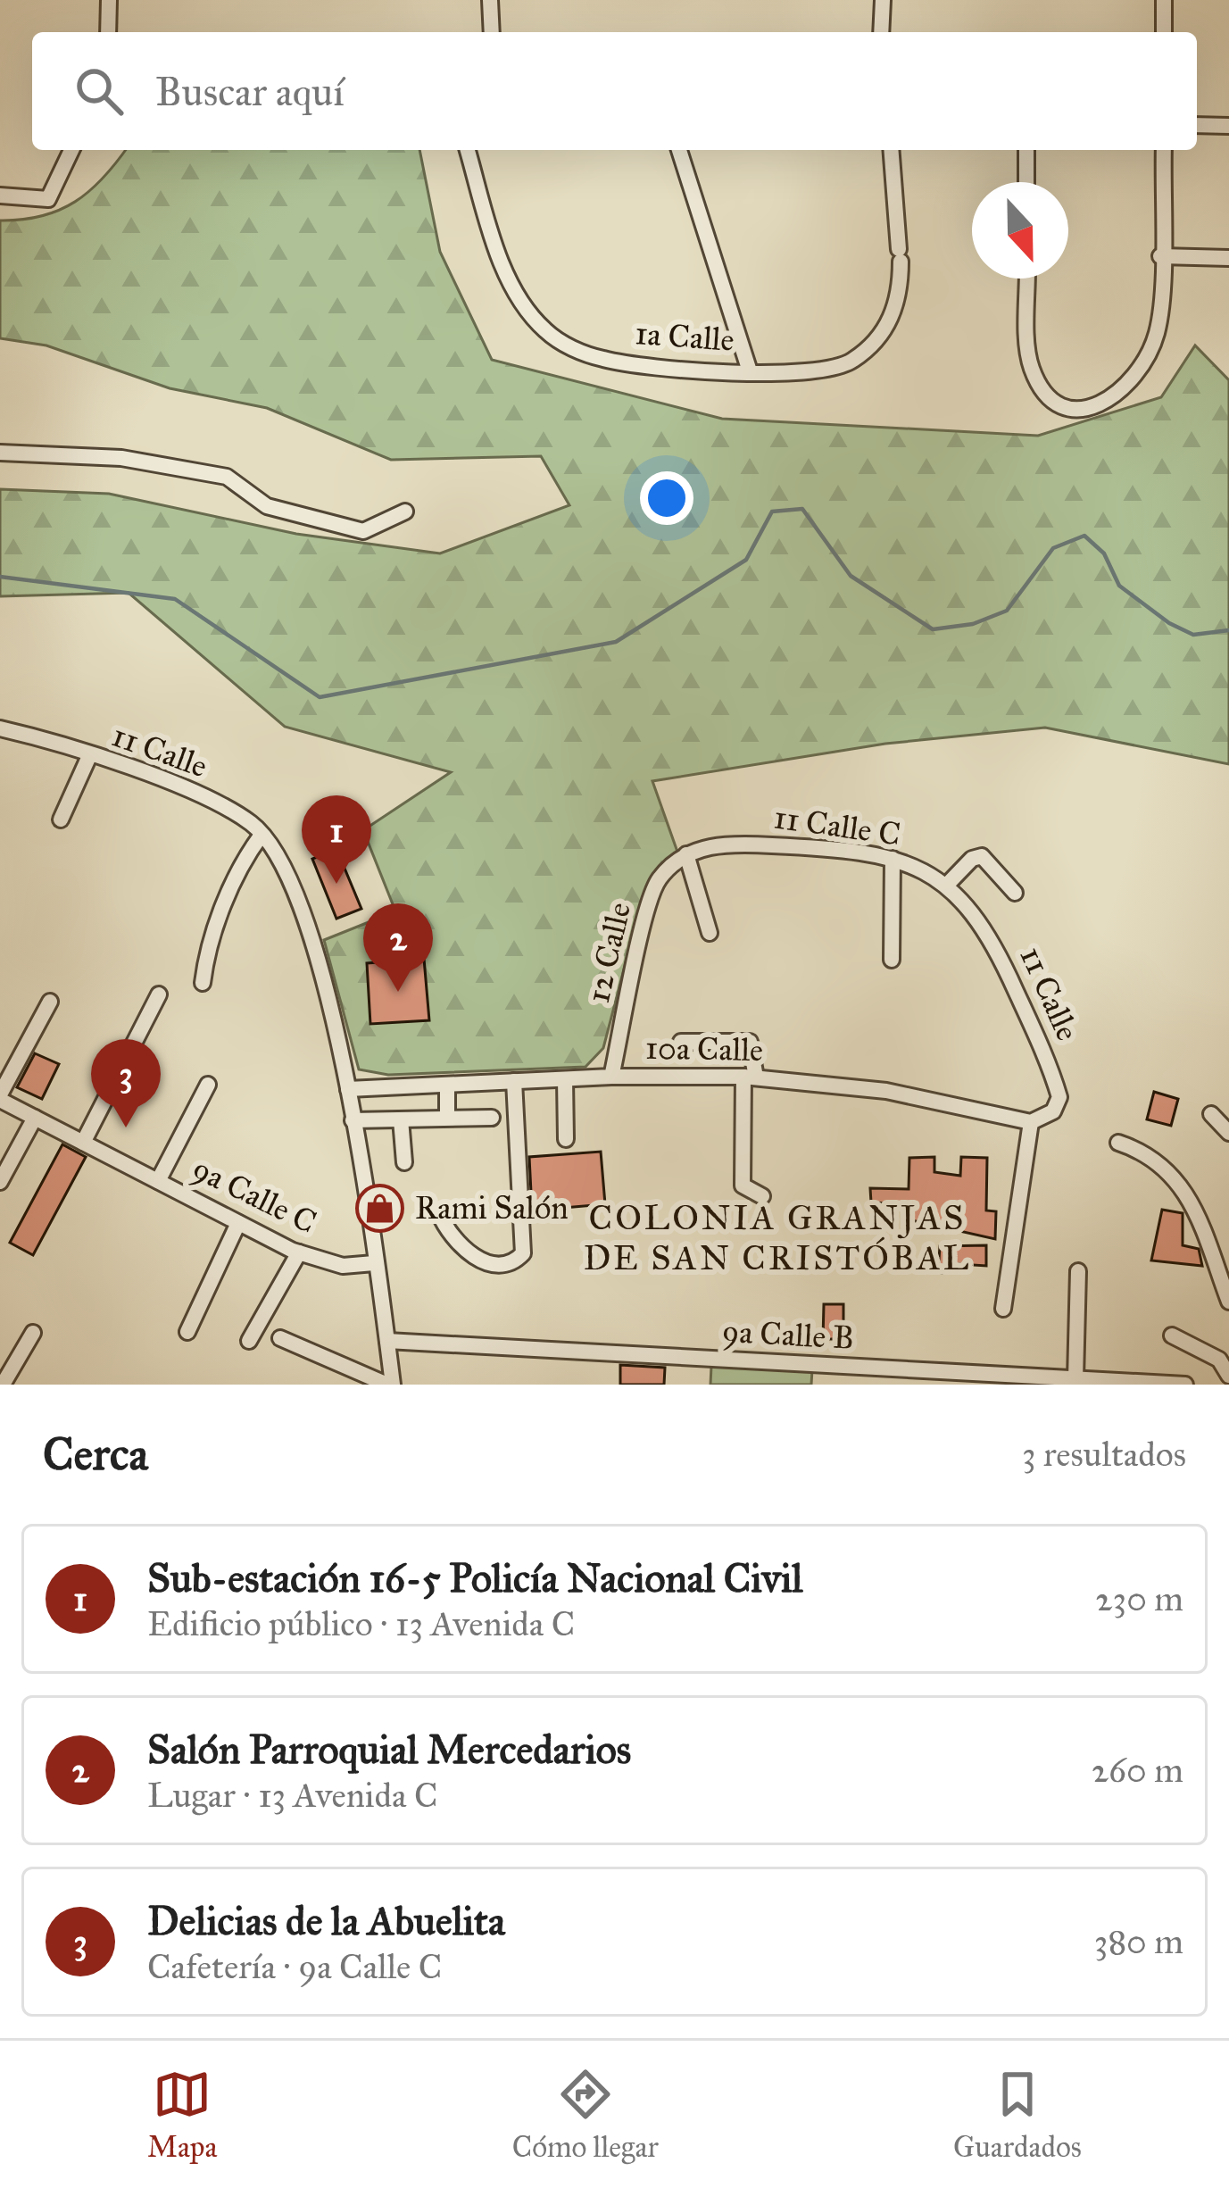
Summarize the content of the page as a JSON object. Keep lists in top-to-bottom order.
{
  "streets": {
    "street": [
      "1a Calle",
      "11 Calle",
      "11 Calle C",
      "12 Calle",
      "10a Calle",
      "9a Calle C",
      "9a Calle B"
    ]
  },
  "crossings": [
    ["11 Calle", "11 Calle C"],
    ["11 Calle", "10a Calle"],
    ["11 Calle", "9a Calle C"],
    ["11 Calle", "9a Calle B"],
    ["11 Calle C", "12 Calle"],
    ["12 Calle", "10a Calle"]
  ],
  "districts": ["COLONIA GRANJAS DE SAN CRISTÓBAL"],
  "places": {
    "shop": ["Rami Salón"]
  },
  "north": "bottom",
  "page": {
    "search": "Buscar aquí",
    "pins": ["1", "2", "3"],
    "heading": ["Cerca", "3 resultados"],
    "list": [
      {
        "mark": "1",
        "name": "Sub-estación 16-5 Policía Nacional Civil",
        "note": "Edificio público · 13 Avenida C",
        "value": "230 m"
      },
      {
        "mark": "2",
        "name": "Salón Parroquial Mercedarios",
        "note": "Lugar · 13 Avenida C",
        "value": "260 m"
      },
      {
        "mark": "3",
        "name": "Delicias de la Abuelita",
        "note": "Cafetería · 9a Calle C",
        "value": "380 m"
      }
    ],
    "nav": ["Mapa", "Cómo llegar", "Guardados"]
  }
}
